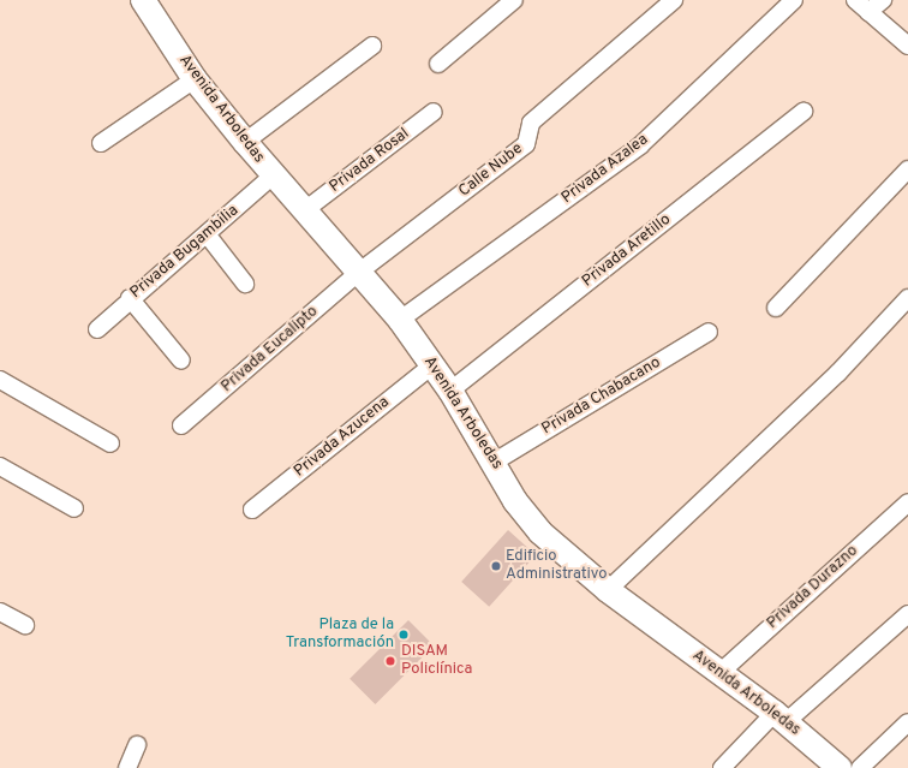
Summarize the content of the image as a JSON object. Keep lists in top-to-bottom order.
{
  "streets": {
    "main road": ["Avenida Arboledas"],
    "street": [
      "Privada Rosal",
      "Privada Azalea",
      "Calle Nube",
      "Privada Aretillo",
      "Privada Bugambilia",
      "Privada Eucalipto",
      "Privada Chabacano",
      "Privada Azucena",
      "Privada Durazno"
    ]
  },
  "crossings": [
    ["Avenida Arboledas", "Privada Rosal"],
    ["Avenida Arboledas", "Privada Azalea"],
    ["Avenida Arboledas", "Calle Nube"],
    ["Avenida Arboledas", "Privada Aretillo"],
    ["Avenida Arboledas", "Privada Bugambilia"],
    ["Avenida Arboledas", "Privada Eucalipto"],
    ["Avenida Arboledas", "Privada Chabacano"],
    ["Avenida Arboledas", "Privada Azucena"],
    ["Avenida Arboledas", "Privada Durazno"],
    ["Calle Nube", "Privada Eucalipto"]
  ],
  "places": ["Edificio Administrativo", "Plaza de la Transformación", "DISAM Policlínica"]
}
